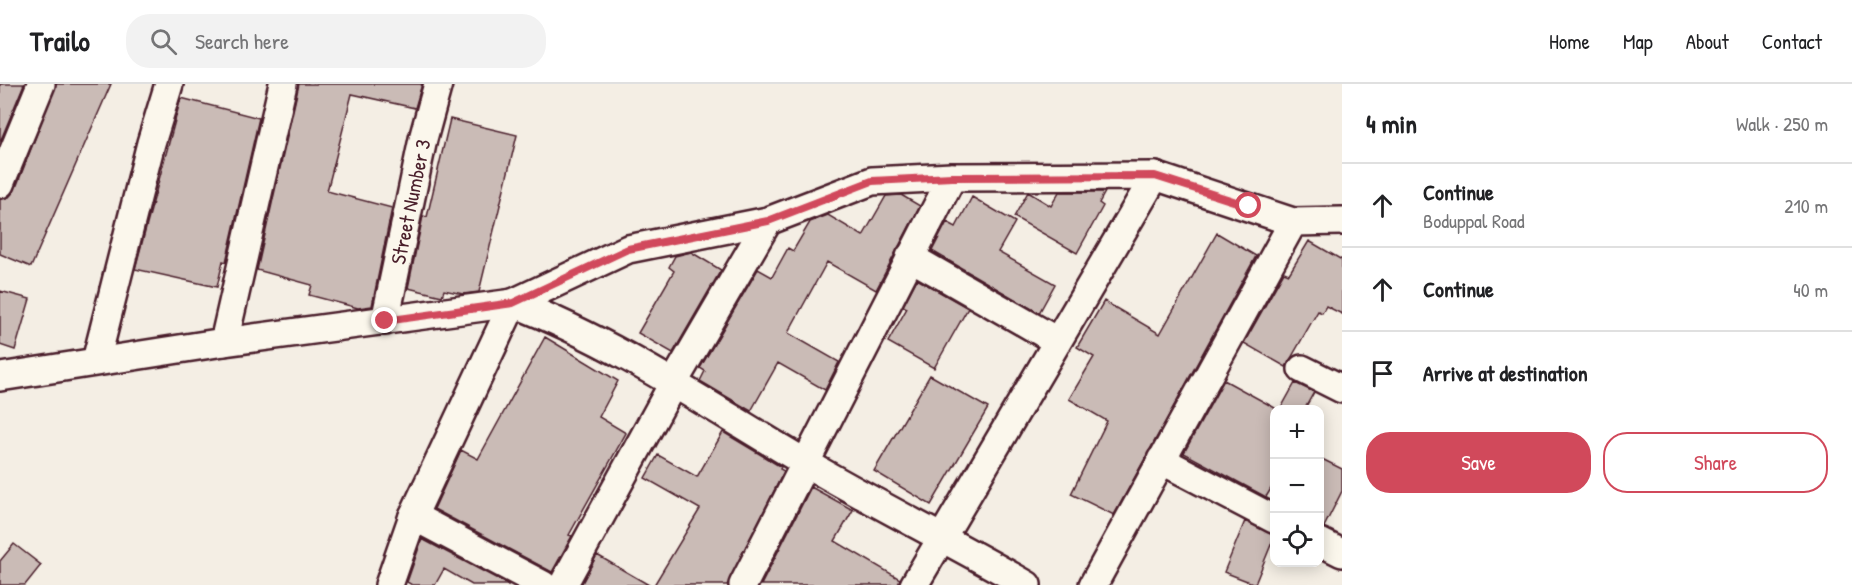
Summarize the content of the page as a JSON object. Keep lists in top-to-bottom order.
{
  "streets": {
    "street": ["Street Number 3"]
  },
  "page": {
    "header": "Trailo",
    "search": "Search here",
    "nav": [
      "Home",
      "Map",
      "About",
      "Contact"
    ],
    "heading": ["4 min", "Walk · 250 m"],
    "list": [
      ["Continue", "Boduppal Road", "210 m"],
      ["Continue", "40 m"],
      "Arrive at destination"
    ],
    "map_buttons": ["+", "−"],
    "buttons": ["Save", "Share"]
  }
}
